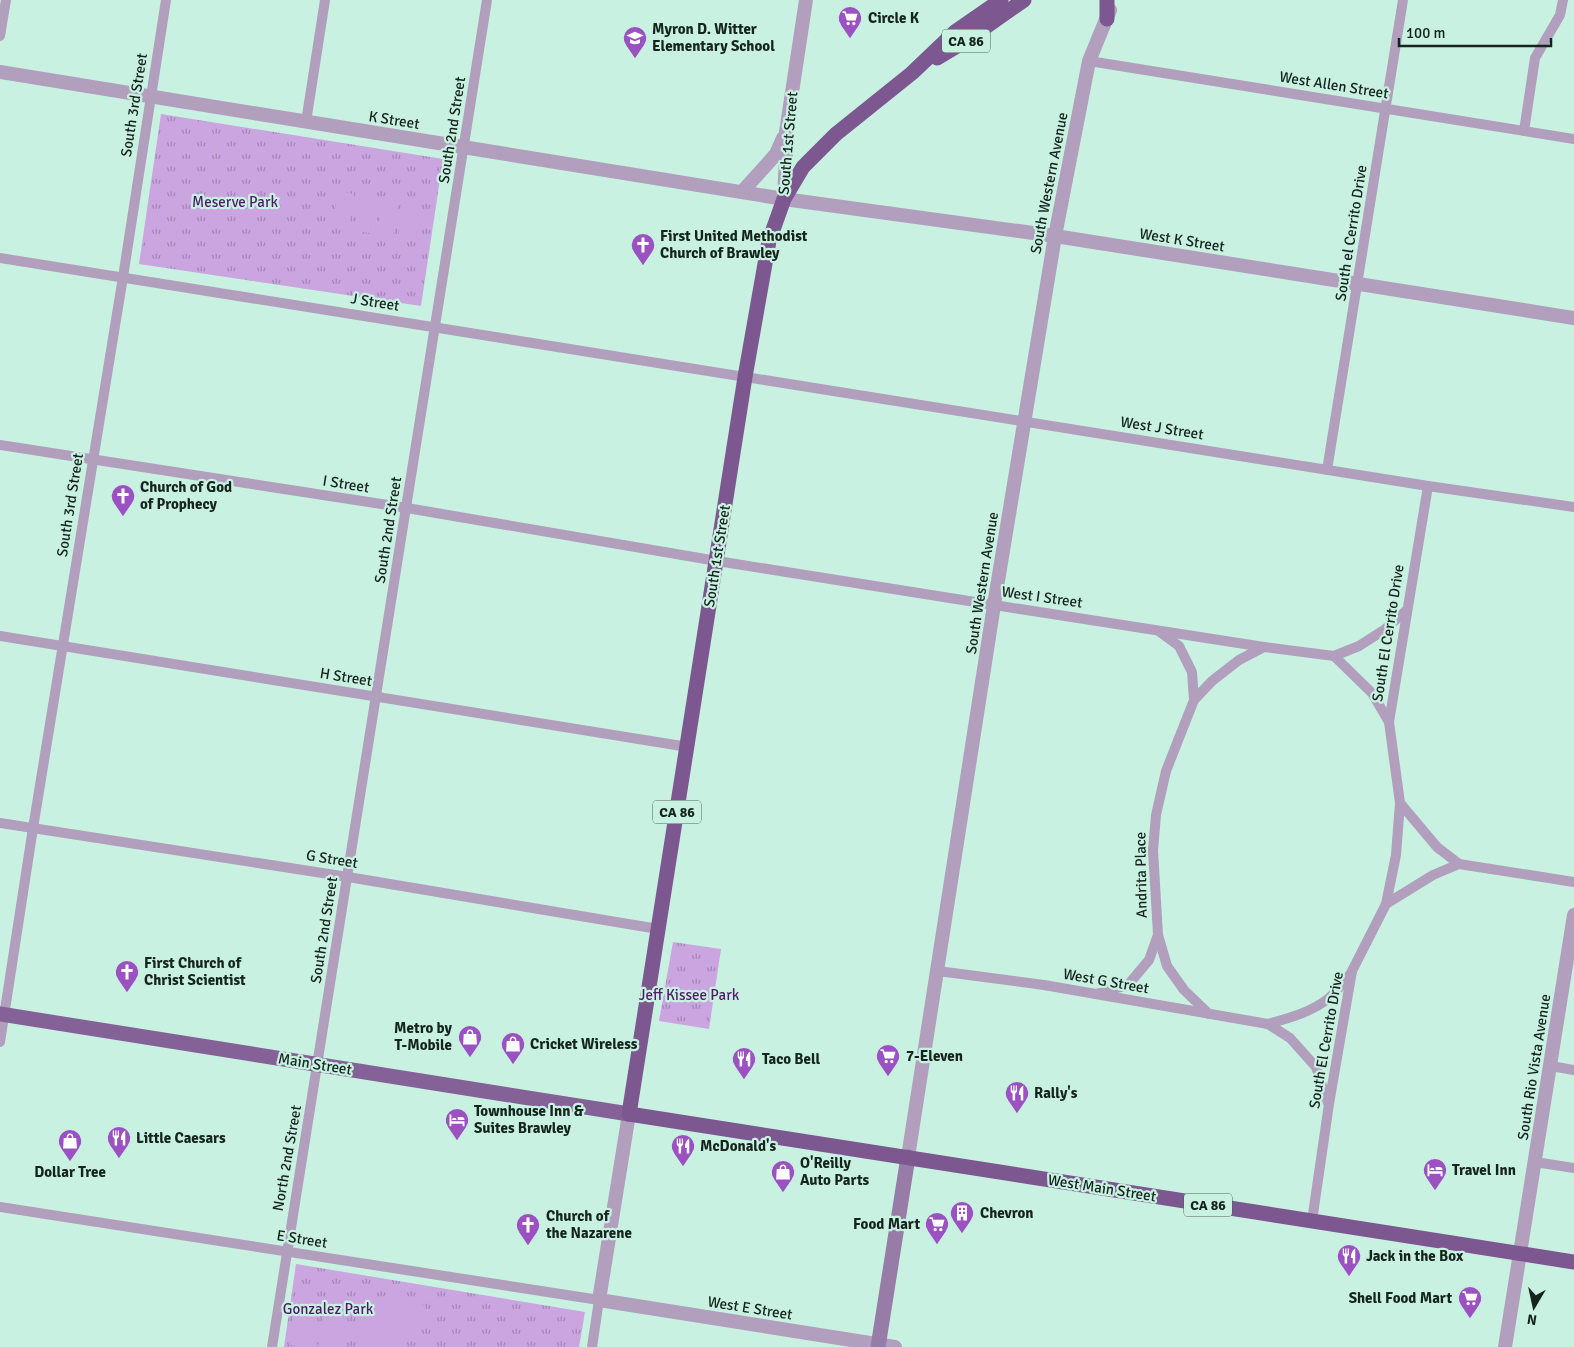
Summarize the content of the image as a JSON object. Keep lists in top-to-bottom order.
{
  "streets": {
    "highway": ["CA 86", "South 1st Street", "West Main Street"],
    "main road": ["Main Street"],
    "street": [
      "West Allen Street",
      "South 3rd Street",
      "K Street",
      "South 2nd Street",
      "South Western Avenue",
      "South el Cerrito Drive",
      "West K Street",
      "J Street",
      "West J Street",
      "I Street",
      "West I Street",
      "South El Cerrito Drive",
      "H Street",
      "G Street",
      "Andrita Place",
      "West G Street",
      "South Rio Vista Avenue",
      "North 2nd Street",
      "E Street",
      "West E Street"
    ]
  },
  "crossings": [
    ["CA 86", "K Street"],
    ["CA 86", "South 1st Street"],
    ["CA 86", "West K Street"],
    ["West Allen Street", "South Western Avenue"],
    ["West Allen Street", "South el Cerrito Drive"],
    ["South 3rd Street", "K Street"],
    ["South 3rd Street", "J Street"],
    ["South 3rd Street", "I Street"],
    ["South 3rd Street", "H Street"],
    ["South 3rd Street", "G Street"],
    ["South 3rd Street", "Main Street"],
    ["K Street", "South 2nd Street"],
    ["K Street", "South 1st Street"],
    ["K Street", "West K Street"],
    ["South 2nd Street", "J Street"],
    ["South 2nd Street", "I Street"],
    ["South 2nd Street", "H Street"],
    ["South 2nd Street", "G Street"],
    ["South 2nd Street", "Main Street"],
    ["South 2nd Street", "North 2nd Street"],
    ["South 1st Street", "West K Street"],
    ["South 1st Street", "J Street"],
    ["South 1st Street", "West J Street"],
    ["South 1st Street", "I Street"],
    ["South 1st Street", "West I Street"],
    ["South 1st Street", "H Street"],
    ["South 1st Street", "G Street"],
    ["South 1st Street", "Main Street"],
    ["South 1st Street", "West Main Street"],
    ["South Western Avenue", "West K Street"],
    ["South Western Avenue", "West J Street"],
    ["South Western Avenue", "West I Street"],
    ["South Western Avenue", "West G Street"],
    ["South Western Avenue", "West Main Street"],
    ["South el Cerrito Drive", "West K Street"],
    ["South el Cerrito Drive", "West J Street"],
    ["J Street", "West J Street"],
    ["West J Street", "South El Cerrito Drive"],
    ["I Street", "West I Street"],
    ["West I Street", "South El Cerrito Drive"],
    ["West I Street", "Andrita Place"],
    ["South El Cerrito Drive", "West G Street"],
    ["South El Cerrito Drive", "West Main Street"],
    ["Andrita Place", "West G Street"],
    ["Main Street", "North 2nd Street"],
    ["Main Street", "West Main Street"],
    ["South Rio Vista Avenue", "West Main Street"],
    ["North 2nd Street", "E Street"],
    ["E Street", "West E Street"]
  ],
  "parks": ["Meserve Park", "Jeff Kissee Park", "Gonzalez Park"],
  "places": {
    "supermarket": [
      "Circle K",
      "7-Eleven",
      "Food Mart",
      "Shell Food Mart"
    ],
    "school or university": ["Myron D. Witter Elementary School"],
    "church": [
      "First United Methodist Church of Brawley",
      "Church of God of Prophecy",
      "First Church of Christ Scientist",
      "Church of the Nazarene"
    ],
    "shop": [
      "Metro by T-Mobile",
      "Cricket Wireless",
      "Dollar Tree",
      "O'Reilly Auto Parts"
    ],
    "restaurant": [
      "Taco Bell",
      "Rally's",
      "Little Caesars",
      "McDonald's",
      "Jack in the Box"
    ],
    "hotel": ["Townhouse Inn & Suites Brawley", "Travel Inn"],
    "building": ["Chevron"]
  },
  "scale_bar": "100 m",
  "north": "bottom"
}
